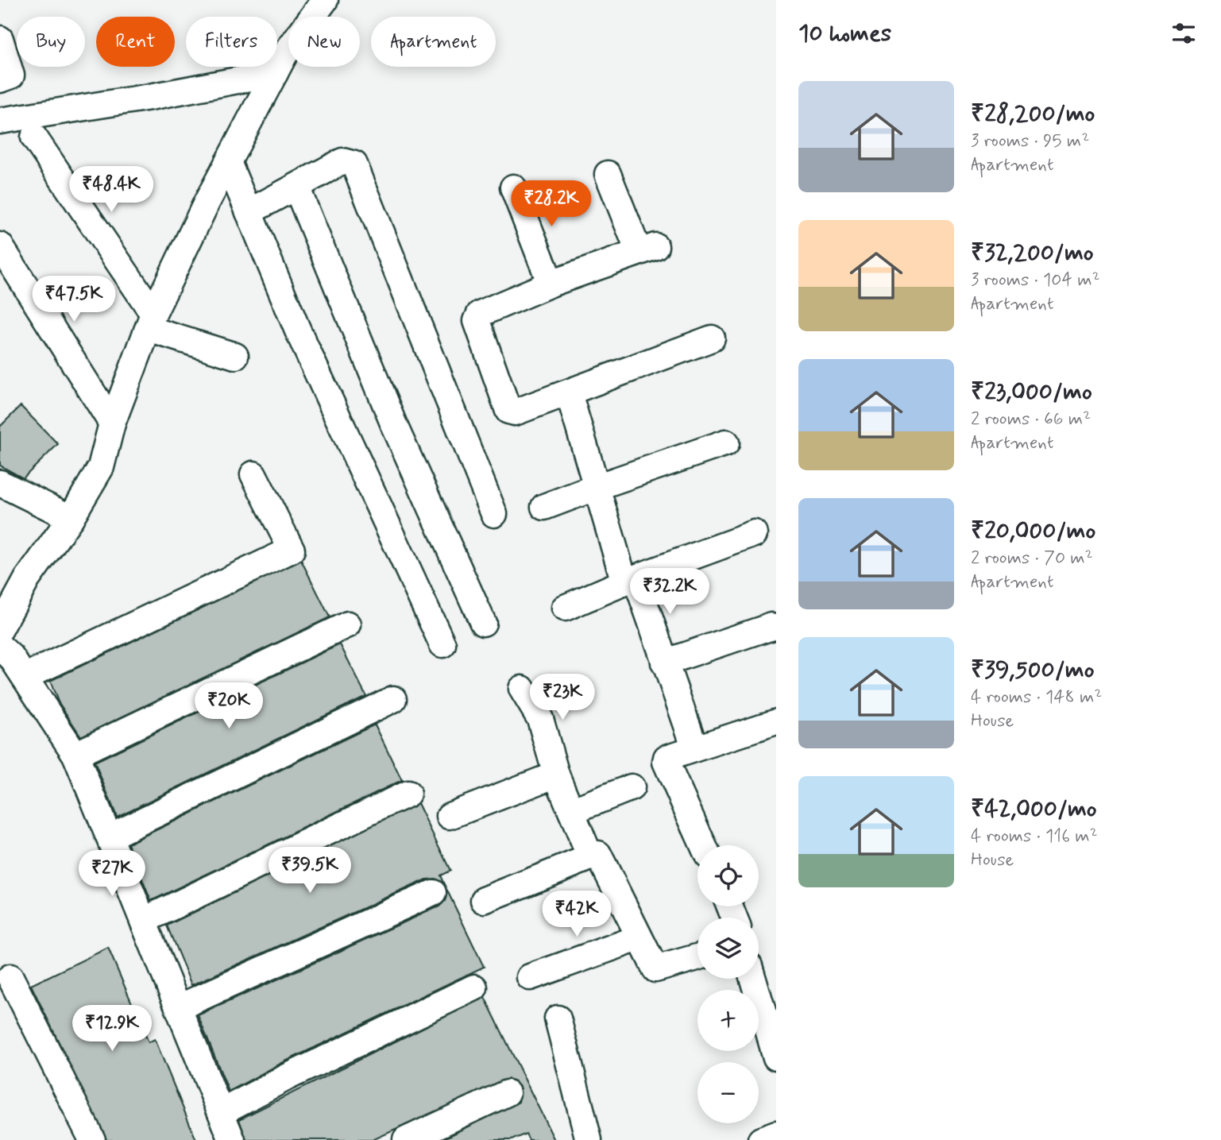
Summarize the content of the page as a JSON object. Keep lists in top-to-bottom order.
{
  "page": {
    "heading": "10 homes",
    "chip": [
      "Buy",
      "Rent",
      "Filters",
      "New",
      "Apartment"
    ],
    "list": [
      {
        "name": "₹28,200/mo",
        "note": "3 rooms · 95 m² · Apartment"
      },
      {
        "name": "₹32,200/mo",
        "note": "3 rooms · 104 m² · Apartment"
      },
      {
        "name": "₹23,000/mo",
        "note": "2 rooms · 66 m² · Apartment"
      },
      {
        "name": "₹20,000/mo",
        "note": "2 rooms · 70 m² · Apartment"
      },
      {
        "name": "₹39,500/mo",
        "note": "4 rooms · 148 m² · House"
      },
      {
        "name": "₹42,000/mo",
        "note": "4 rooms · 116 m² · House"
      }
    ],
    "price": [
      "₹48.4K",
      "₹28.2K",
      "₹47.5K",
      "₹32.2K",
      "₹23K",
      "₹20K",
      "₹39.5K",
      "₹27K",
      "₹42K",
      "₹12.9K"
    ],
    "map_buttons": ["+", "−"]
  }
}
